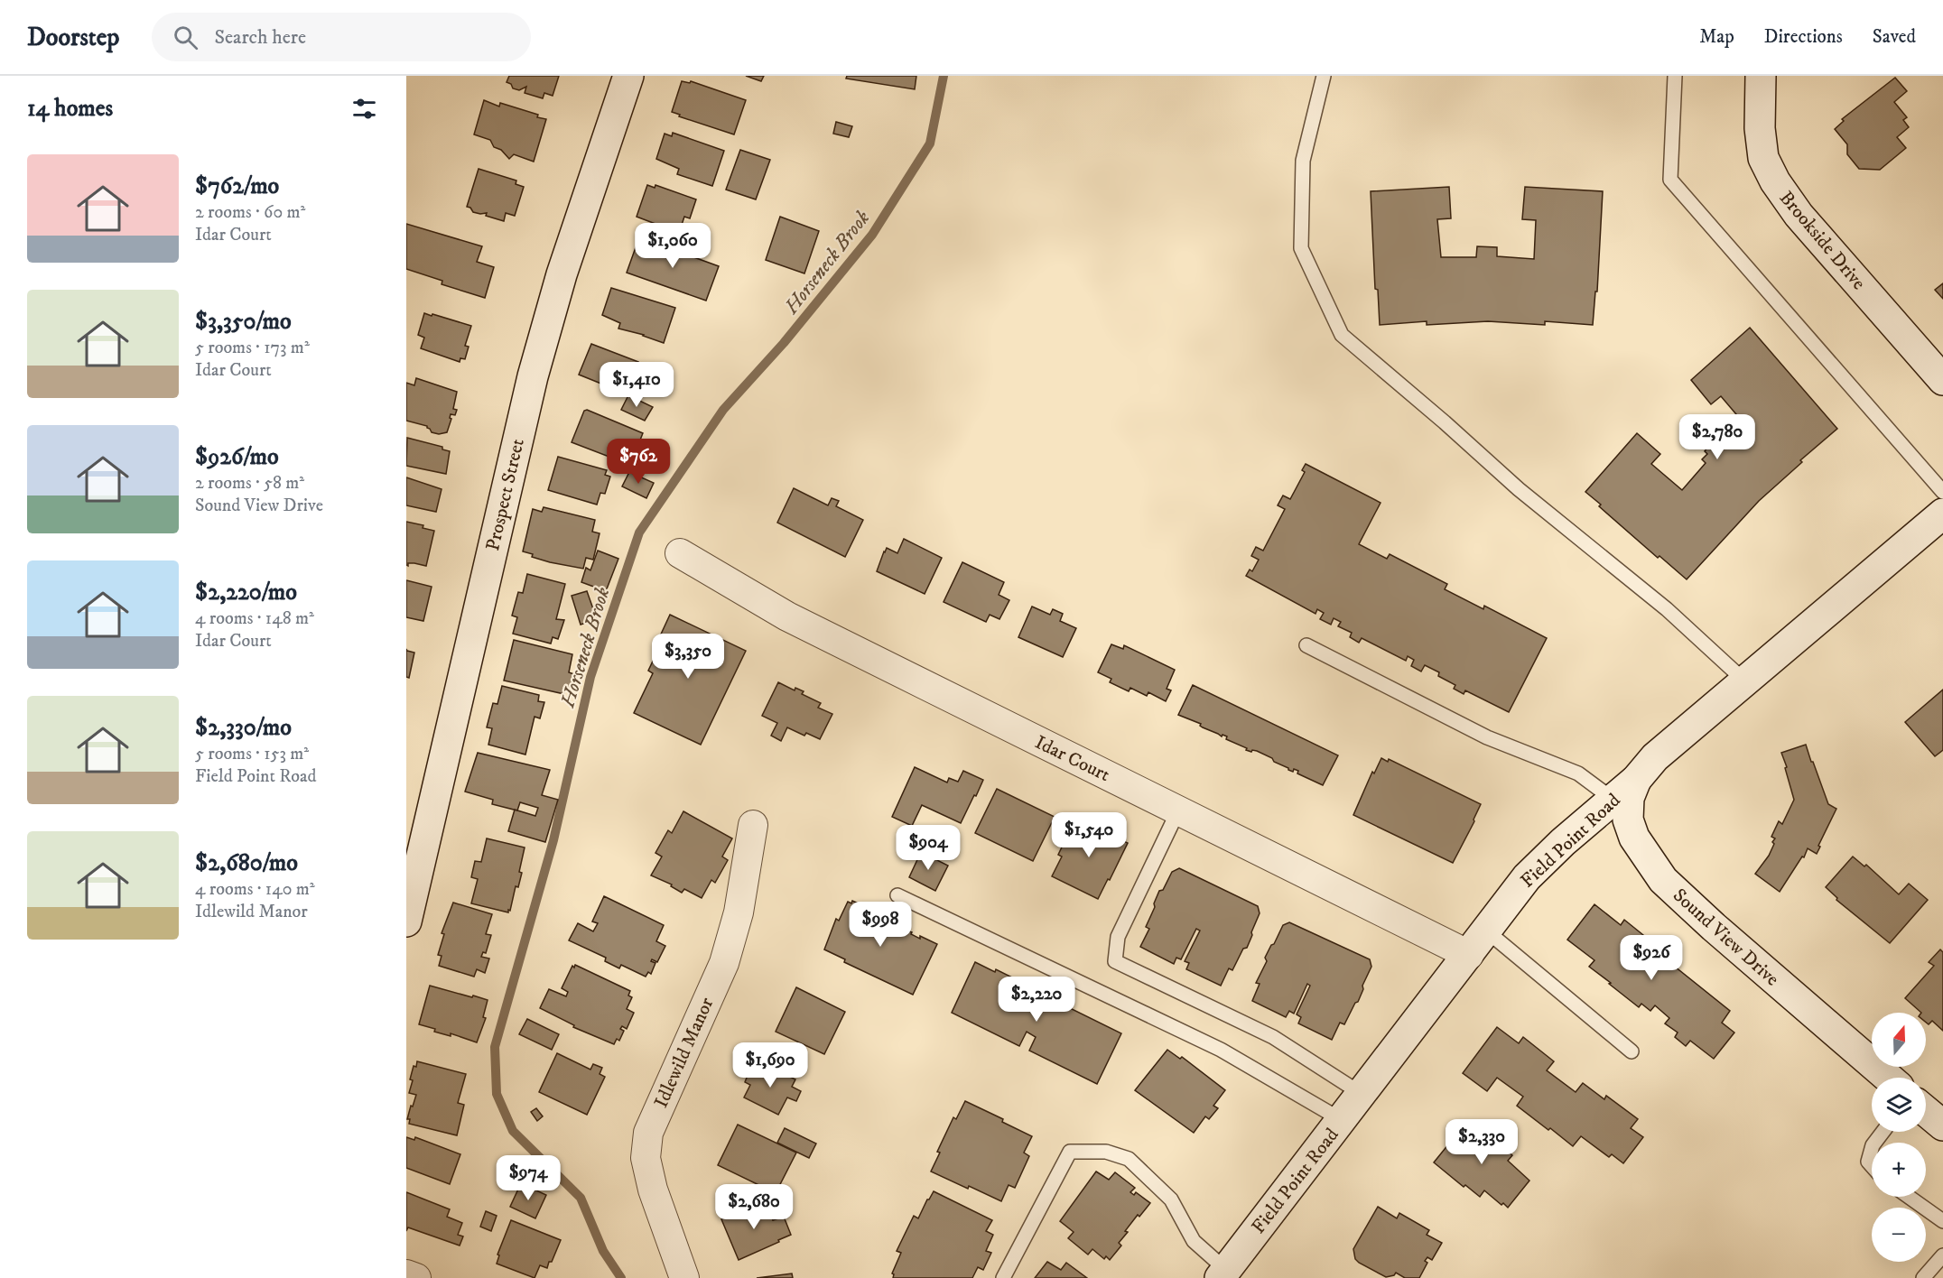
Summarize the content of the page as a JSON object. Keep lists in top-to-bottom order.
{
  "streets": {
    "main road": [
      "Brookside Drive",
      "Prospect Street",
      "Field Point Road",
      "Sound View Drive"
    ],
    "street": ["Idar Court", "Idlewild Manor"]
  },
  "crossings": [
    ["Idar Court", "Field Point Road"],
    ["Field Point Road", "Sound View Drive"]
  ],
  "water": ["Horseneck Brook"],
  "north": "top",
  "page": {
    "header": "Doorstep",
    "search": "Search here",
    "nav": ["Map", "Directions", "Saved"],
    "heading": "14 homes",
    "list": [
      {
        "name": "$762/mo",
        "note": "2 rooms · 60 m² · Idar Court"
      },
      {
        "name": "$3,350/mo",
        "note": "5 rooms · 173 m² · Idar Court"
      },
      {
        "name": "$926/mo",
        "note": "2 rooms · 58 m² · Sound View Drive"
      },
      {
        "name": "$2,220/mo",
        "note": "4 rooms · 148 m² · Idar Court"
      },
      {
        "name": "$2,330/mo",
        "note": "5 rooms · 153 m² · Field Point Road"
      },
      {
        "name": "$2,680/mo",
        "note": "4 rooms · 140 m² · Idlewild Manor"
      }
    ],
    "price": [
      "$1,060",
      "$1,410",
      "$2,780",
      "$762",
      "$3,350",
      "$1,540",
      "$904",
      "$998",
      "$926",
      "$2,220",
      "$1,690",
      "$2,330",
      "$974",
      "$2,680"
    ],
    "map_buttons": ["+", "−"]
  }
}
